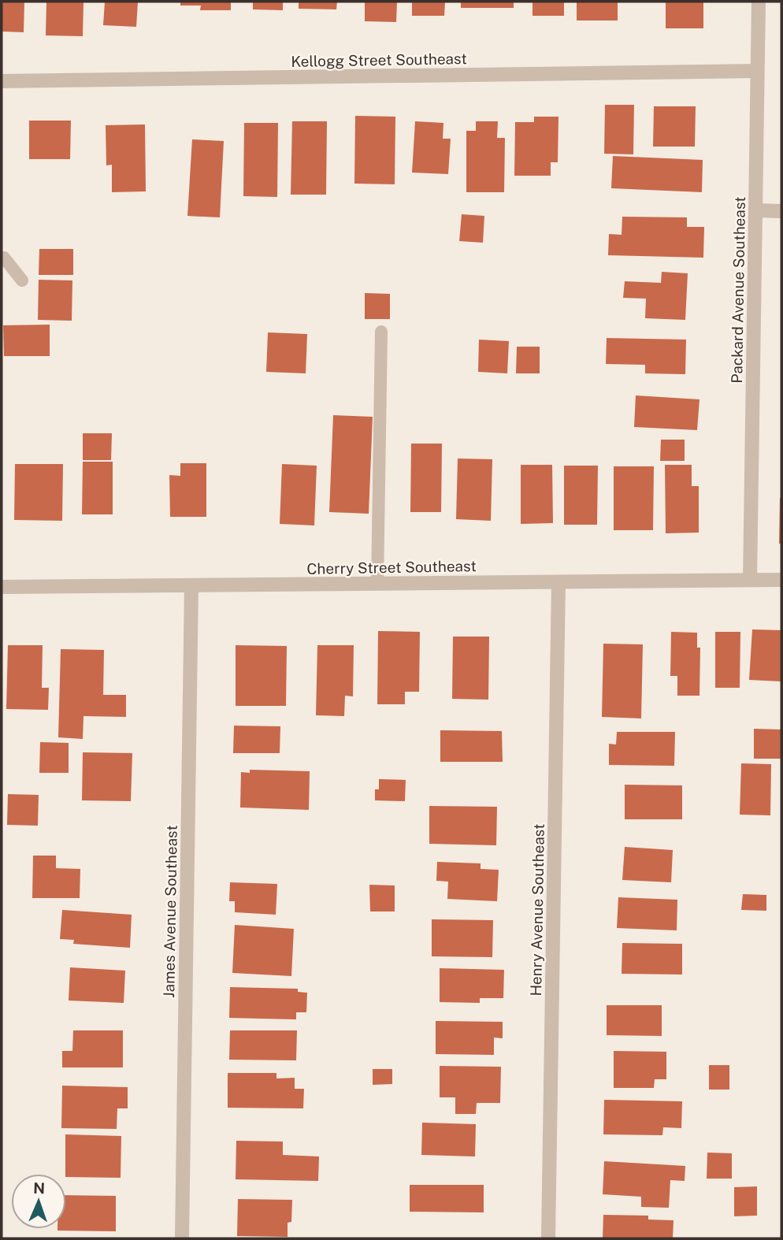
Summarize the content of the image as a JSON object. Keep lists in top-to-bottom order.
{
  "streets": {
    "street": [
      "Kellogg Street Southeast",
      "Packard Avenue Southeast",
      "Cherry Street Southeast",
      "Henry Avenue Southeast",
      "James Avenue Southeast"
    ]
  },
  "crossings": [
    ["Kellogg Street Southeast", "Packard Avenue Southeast"],
    ["Packard Avenue Southeast", "Cherry Street Southeast"],
    ["Cherry Street Southeast", "Henry Avenue Southeast"],
    ["Cherry Street Southeast", "James Avenue Southeast"]
  ],
  "north": "top"
}
